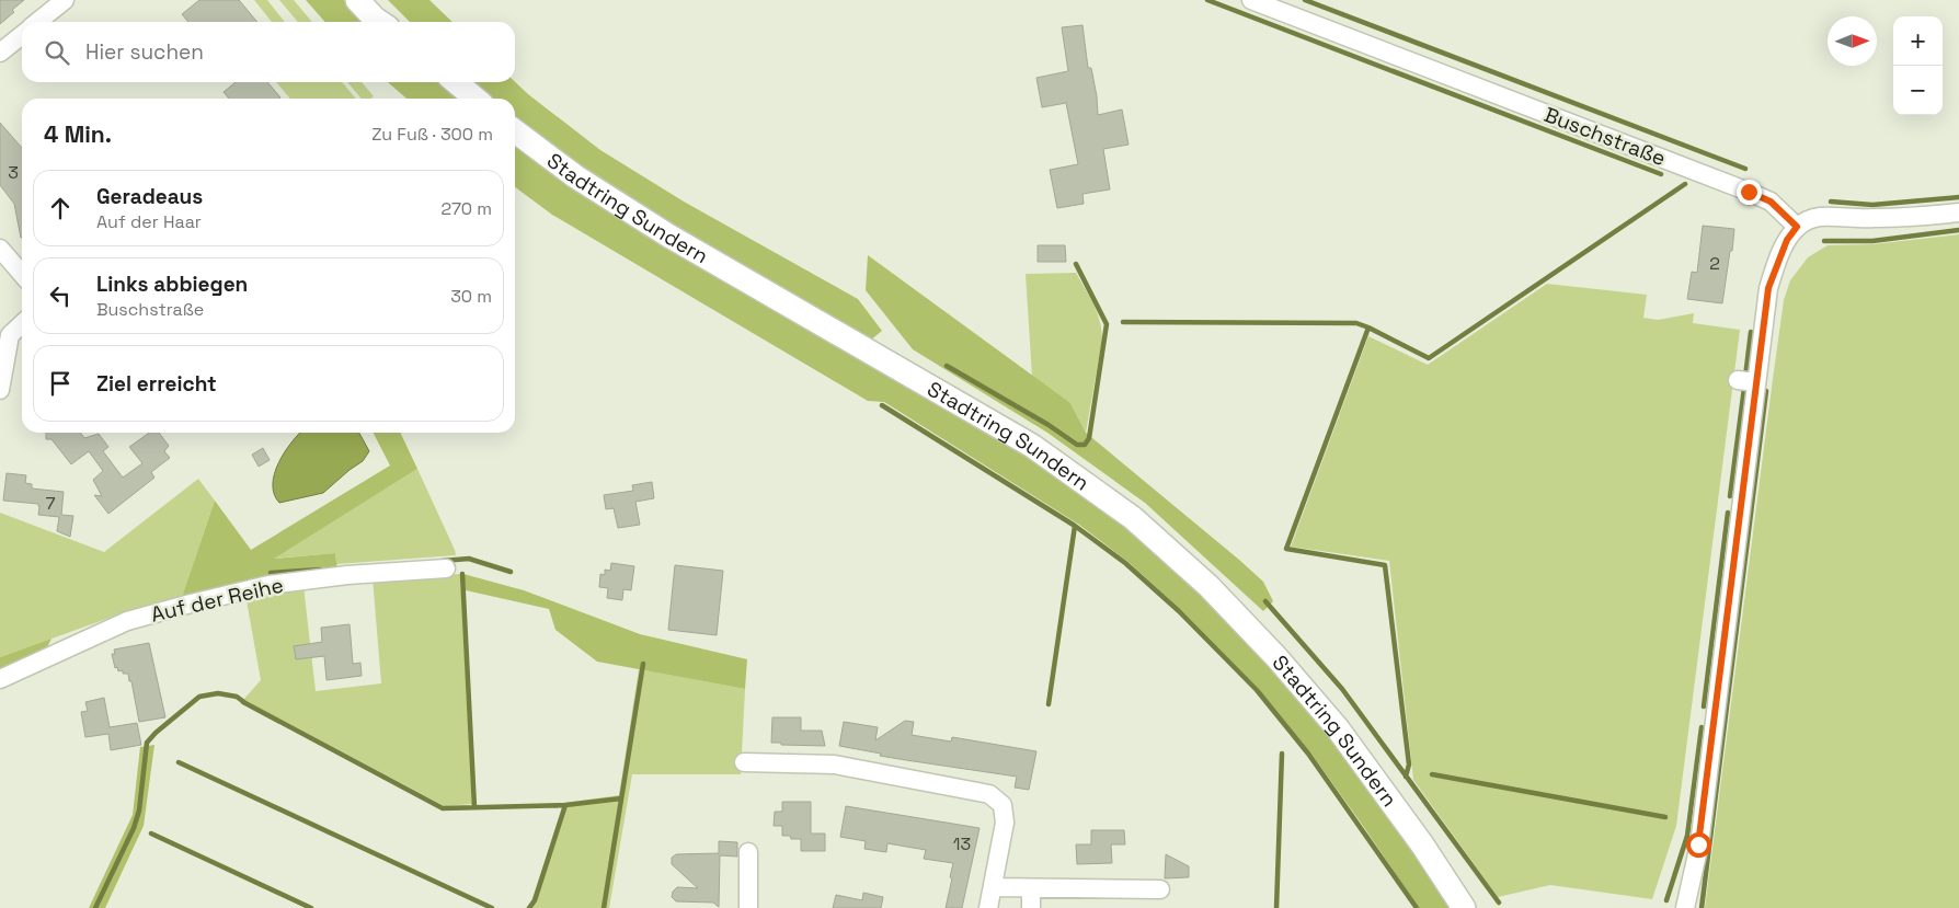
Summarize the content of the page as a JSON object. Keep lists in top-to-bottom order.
{
  "streets": {
    "main road": ["Stadtring Sundern"],
    "street": ["Buschstraße", "Auf der Reihe"]
  },
  "house_numbers": [
    "3",
    "2",
    "7",
    "13"
  ],
  "north": "right",
  "page": {
    "map_buttons": ["+", "−"],
    "search": "Hier suchen",
    "heading": ["4 Min.", "Zu Fuß · 300 m"],
    "list": [
      ["Geradeaus", "Auf der Haar", "270 m"],
      ["Links abbiegen", "Buschstraße", "30 m"],
      "Ziel erreicht"
    ]
  }
}
